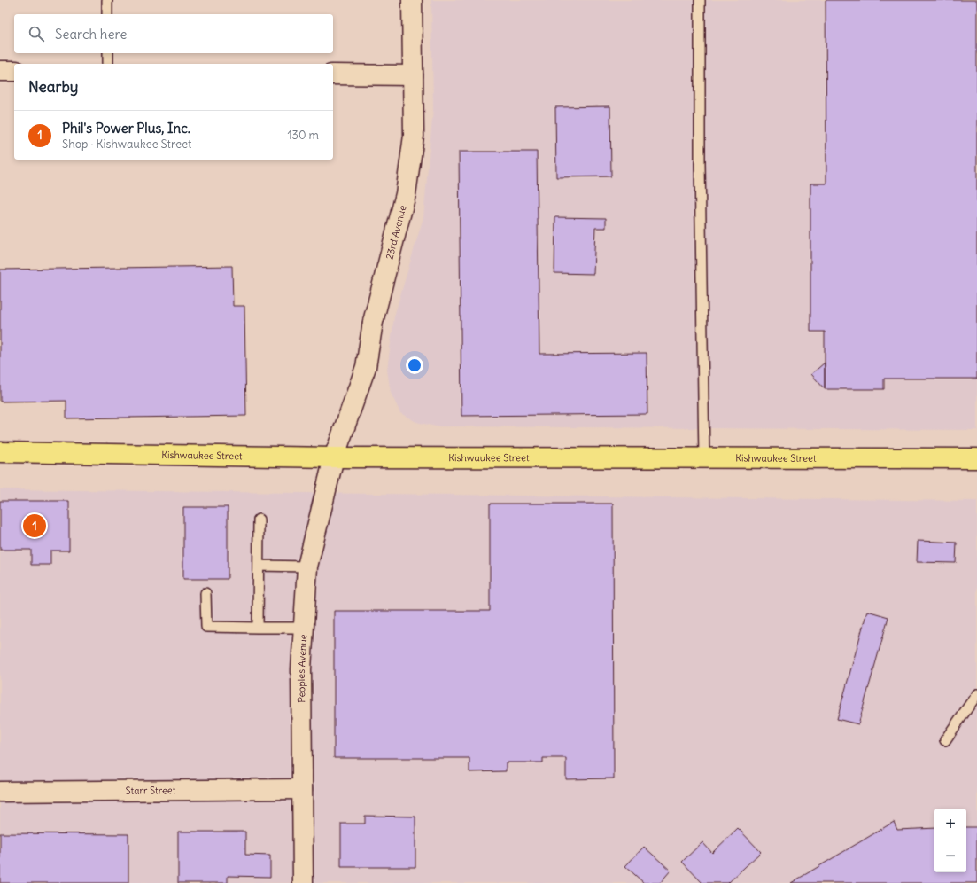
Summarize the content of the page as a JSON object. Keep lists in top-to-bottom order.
{
  "streets": {
    "main road": ["Kishwaukee Street"],
    "street": ["23rd Avenue", "Peoples Avenue", "Starr Street"]
  },
  "crossings": [
    ["23rd Avenue", "Kishwaukee Street"],
    ["23rd Avenue", "Peoples Avenue"],
    ["Kishwaukee Street", "Peoples Avenue"],
    ["Peoples Avenue", "Starr Street"]
  ],
  "page": {
    "search": "Search here",
    "heading": "Nearby",
    "list": [
      {
        "mark": "1",
        "name": "Phil's Power Plus, Inc.",
        "note": "Shop · Kishwaukee Street",
        "value": "130 m"
      }
    ],
    "pins": "1",
    "map_buttons": ["+", "−"]
  }
}
